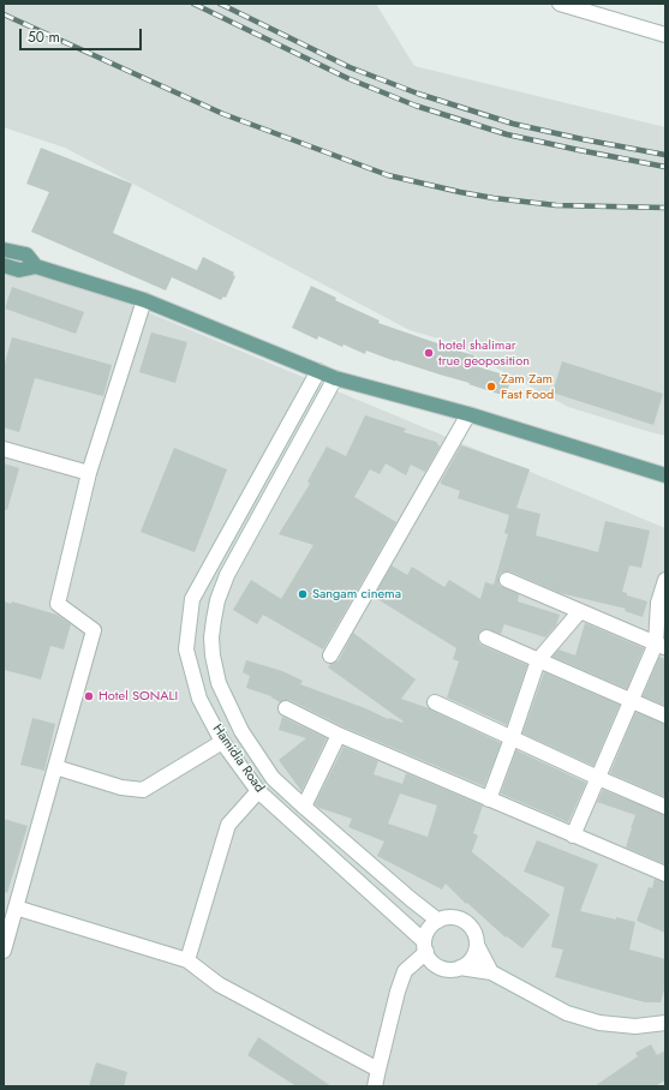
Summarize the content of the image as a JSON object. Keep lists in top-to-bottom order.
{
  "streets": {
    "street": ["Hamidia Road"]
  },
  "places": [
    "hotel shalimar true geoposition",
    "Zam Zam Fast Food",
    "Sangam cinema",
    "Hotel SONALI"
  ],
  "scale_bar": "50 m"
}
